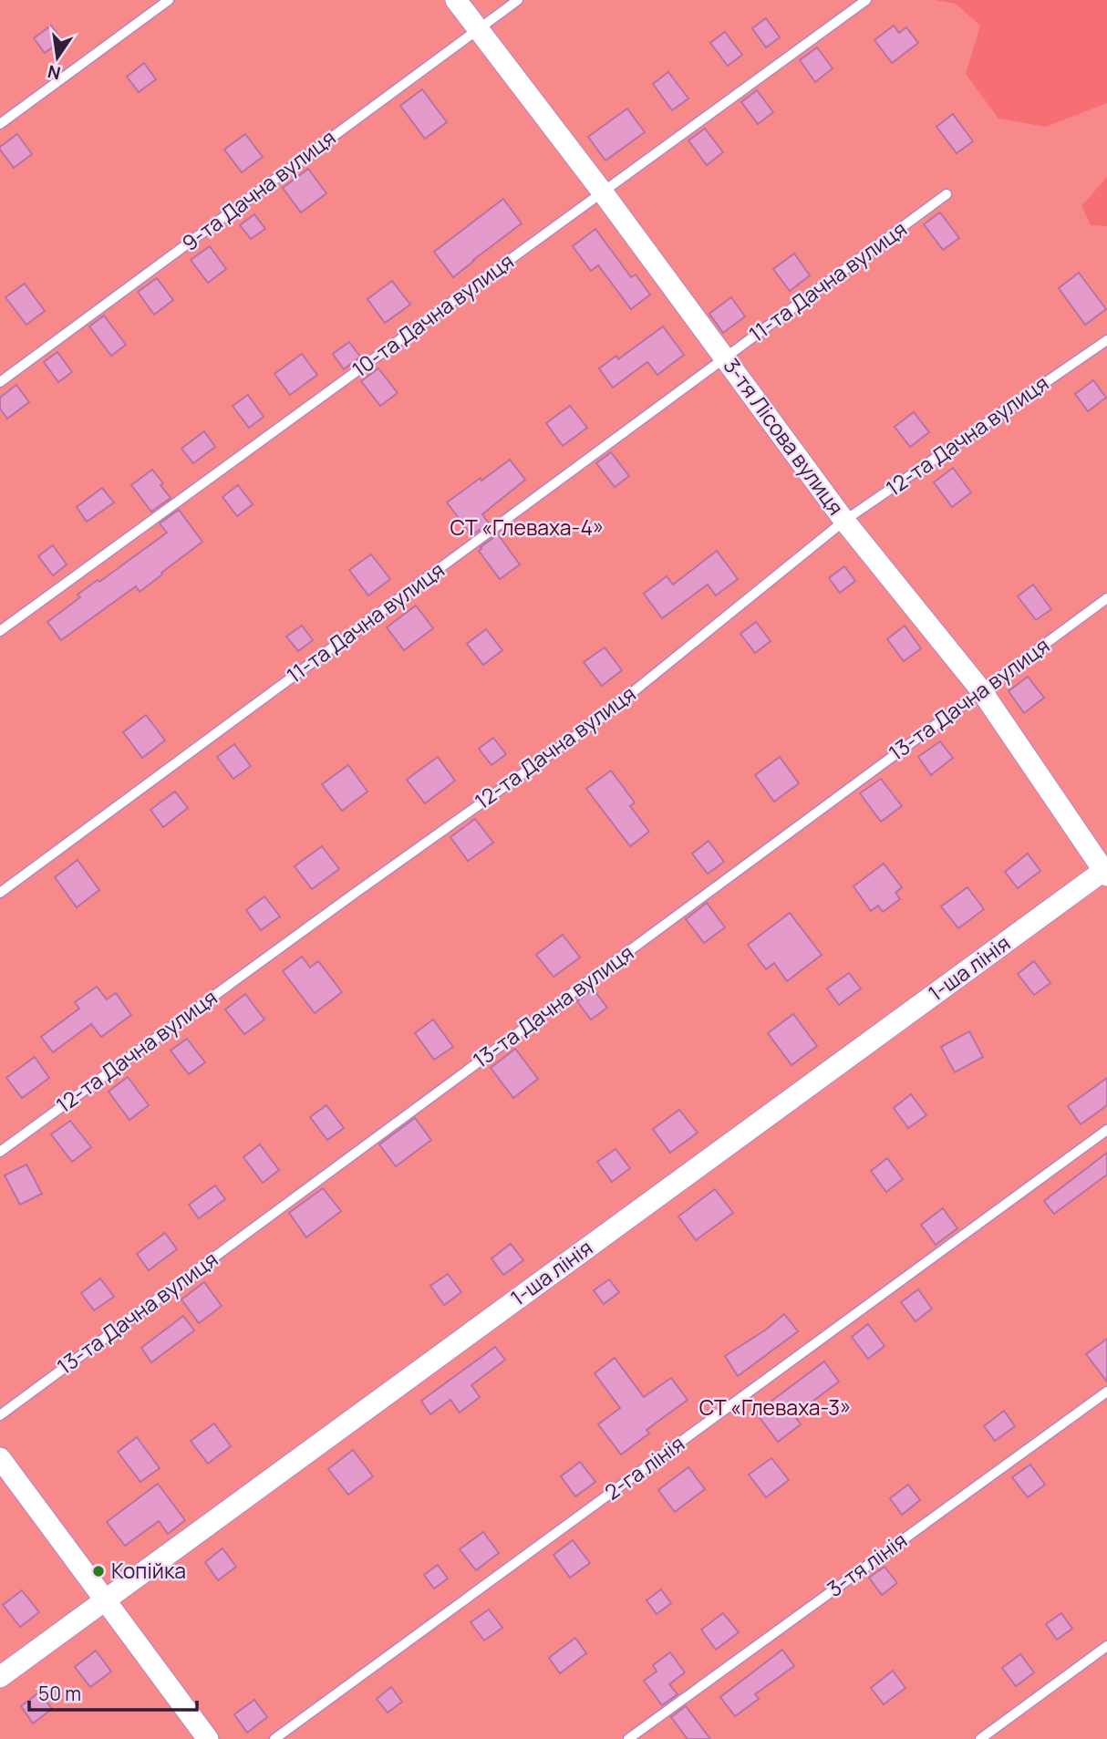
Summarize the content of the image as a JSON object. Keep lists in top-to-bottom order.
{
  "streets": {
    "street": ["3-тя Лісова вулиця", "1-ша лінія"],
    "lane": [
      "9-та Дачна вулиця",
      "11-та Дачна вулиця",
      "10-та Дачна вулиця",
      "12-та Дачна вулиця",
      "13-та Дачна вулиця",
      "2-га лінія",
      "3-тя лінія"
    ]
  },
  "crossings": [
    ["9-та Дачна вулиця", "3-тя Лісова вулиця"],
    ["11-та Дачна вулиця", "3-тя Лісова вулиця"],
    ["10-та Дачна вулиця", "3-тя Лісова вулиця"],
    ["12-та Дачна вулиця", "3-тя Лісова вулиця"],
    ["3-тя Лісова вулиця", "13-та Дачна вулиця"],
    ["3-тя Лісова вулиця", "1-ша лінія"]
  ],
  "parks": ["СТ «Глеваха-4»", "СТ «Глеваха-3»"],
  "places": ["Копійка"],
  "scale_bar": "50 m",
  "north": "bottom"
}
